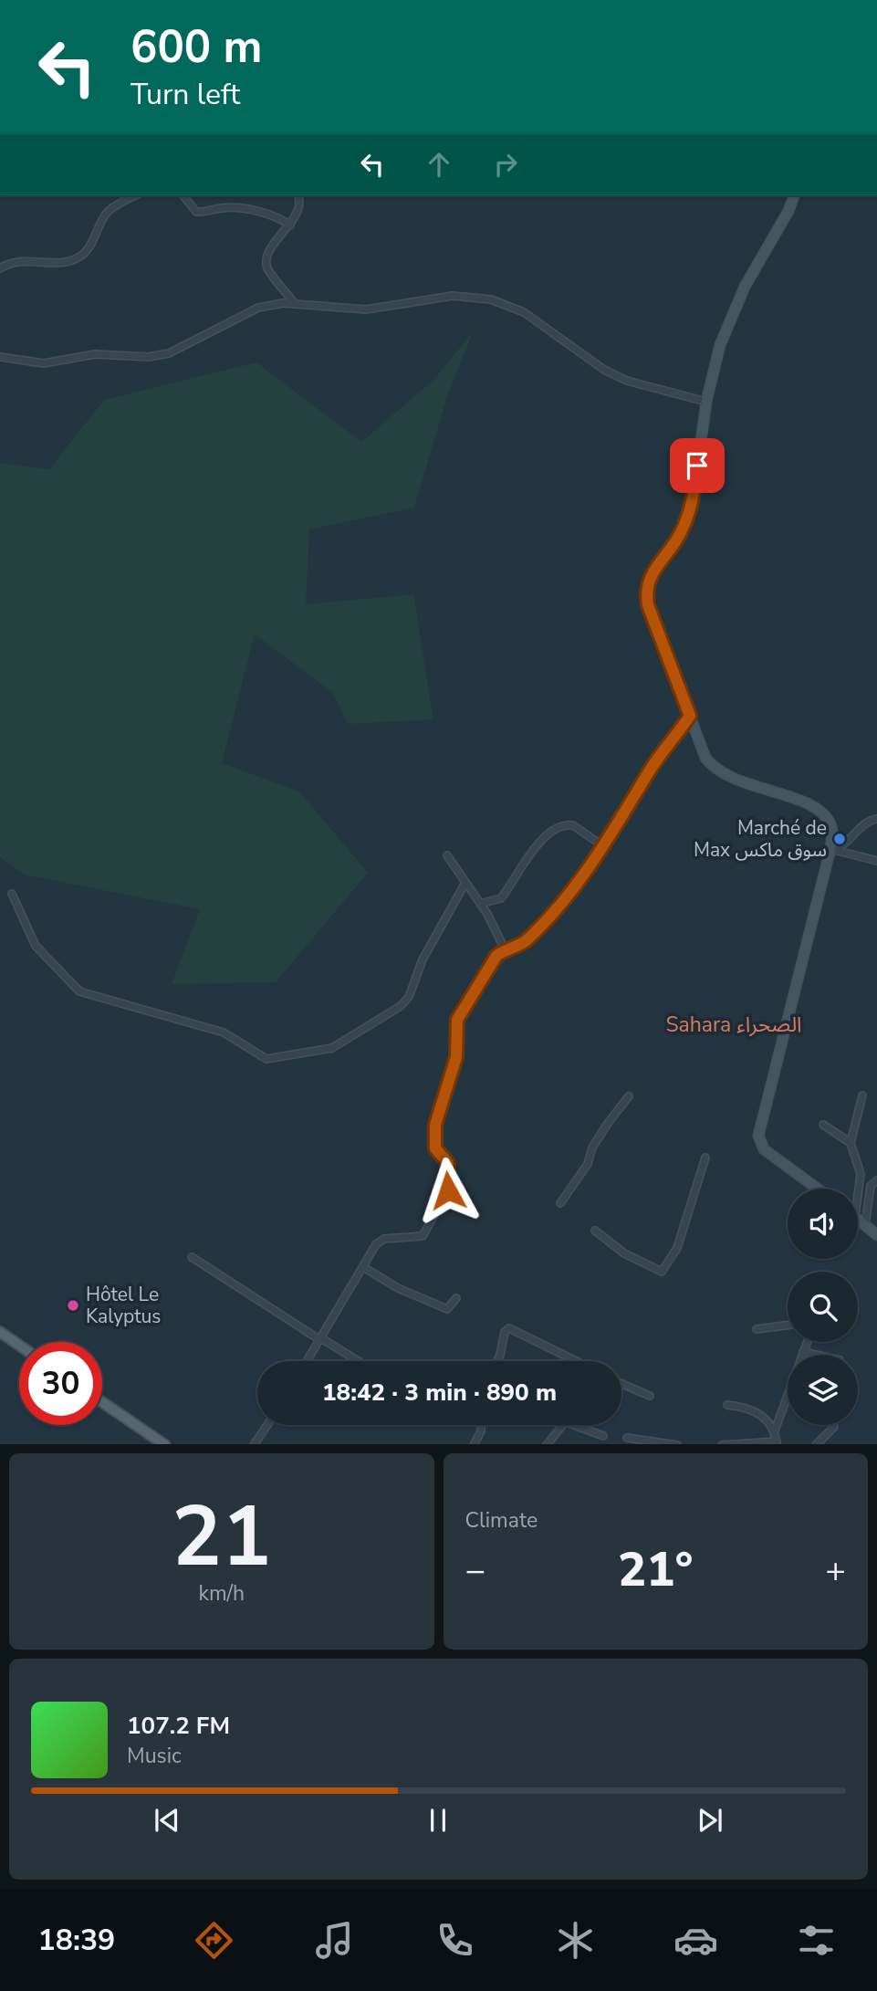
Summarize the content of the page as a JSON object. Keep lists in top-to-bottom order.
{
  "districts": ["Sahara الصحراء"],
  "places": ["Marché de Max سوق ماكس", "Hôtel Le Kalyptus"],
  "page": {
    "turn": ["600 m", "Turn left"],
    "limit": "30",
    "trip": "18:42 · 3 min · 890 m",
    "tile": [
      ["21", "km/h"],
      "Climate"
    ],
    "heat": ["−", "21°", "+"],
    "song": ["107.2 FM", "Music"],
    "tabs": "18:39"
  }
}
